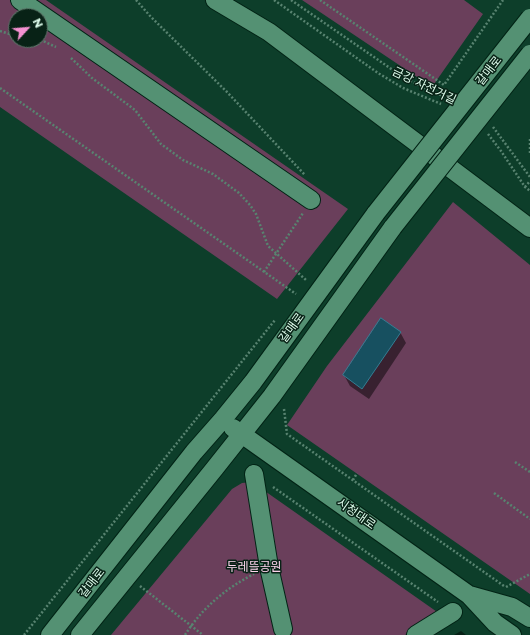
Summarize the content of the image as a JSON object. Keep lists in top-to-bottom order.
{
  "streets": {
    "street": ["갈매로", "시청대로"],
    "path": ["금강 자전거길"]
  },
  "crossings": [
    ["갈매로", "시청대로"]
  ],
  "parks": ["두레뜰공원"],
  "north": "top right"
}
